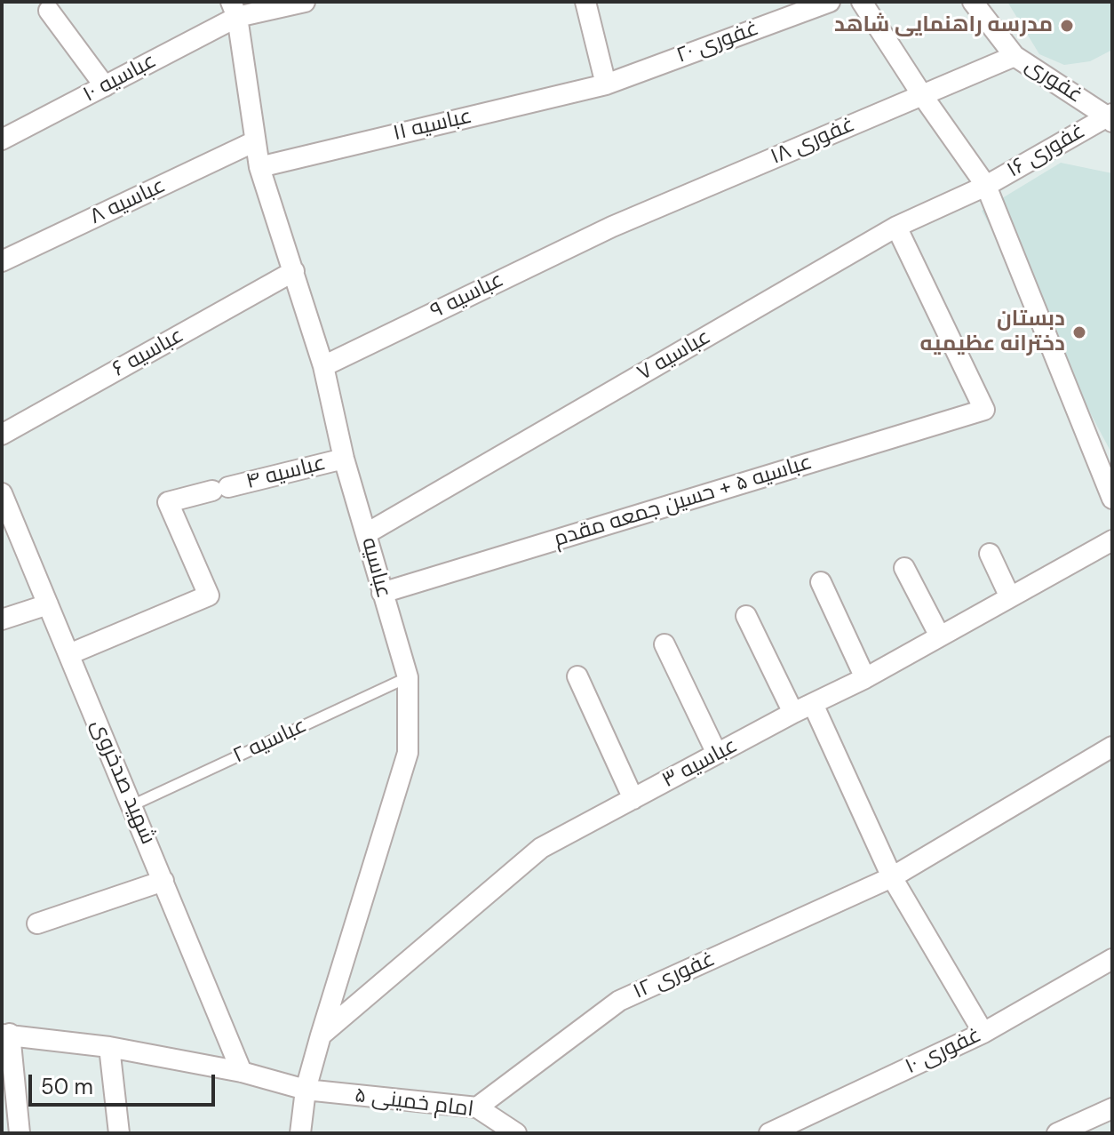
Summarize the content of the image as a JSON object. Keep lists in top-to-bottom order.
{
  "streets": {
    "street": [
      "غفوری ۲۰",
      "عباسیه ۱۰",
      "غفوری",
      "عباسیه ۱۱",
      "غفوری ۱۸",
      "غفوری ۱۶",
      "عباسیه ۸",
      "عباسیه ۹",
      "عباسیه ۶",
      "عباسیه ۷",
      "عباسیه ۴",
      "عباسیه ۵ + حسین جمعه مقدم",
      "عباسیه",
      "عباسیه ۳",
      "شهید صدخروی",
      "غفوری ۱۲",
      "غفوری ۱۰",
      "امام خمینی ۵"
    ],
    "lane": ["عباسیه ۲"]
  },
  "crossings": [
    ["غفوری ۲۰", "عباسیه ۱۱"],
    ["عباسیه ۱۰", "عباسیه"],
    ["غفوری", "غفوری ۱۸"],
    ["غفوری", "غفوری ۱۶"],
    ["عباسیه ۱۱", "عباسیه"],
    ["غفوری ۱۸", "عباسیه ۹"],
    ["غفوری ۱۶", "عباسیه ۷"],
    ["عباسیه ۸", "عباسیه"],
    ["عباسیه ۹", "عباسیه"],
    ["عباسیه ۶", "عباسیه"],
    ["عباسیه ۷", "عباسیه ۵ + حسین جمعه مقدم"],
    ["عباسیه ۷", "عباسیه"],
    ["عباسیه ۴", "عباسیه"],
    ["عباسیه ۴", "شهید صدخروی"],
    ["عباسیه ۵ + حسین جمعه مقدم", "عباسیه"],
    ["عباسیه", "عباسیه ۲"],
    ["عباسیه", "عباسیه ۳"],
    ["عباسیه", "امام خمینی ۵"],
    ["عباسیه ۲", "شهید صدخروی"],
    ["شهید صدخروی", "امام خمینی ۵"],
    ["غفوری ۱۲", "امام خمینی ۵"]
  ],
  "places": ["مدرسه راهنمایی شاهد", "دبستان دخترانه عظیمیه"],
  "scale_bar": "50 m"
}
